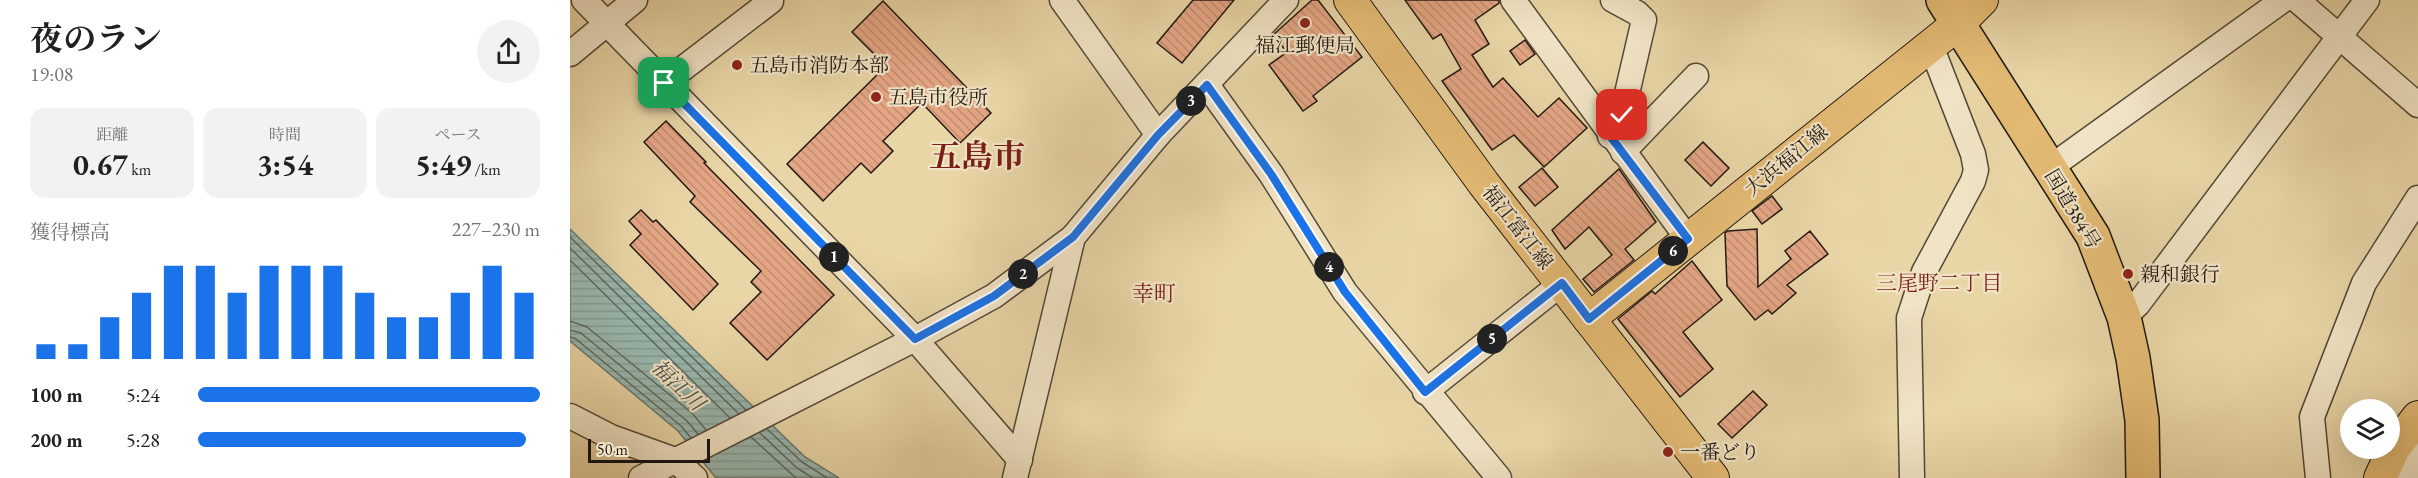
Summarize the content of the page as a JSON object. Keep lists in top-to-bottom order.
{
  "streets": {
    "highway": ["国道384号"],
    "main road": ["大浜福江線", "福江富江線"]
  },
  "crossings": [
    ["大浜福江線", "国道384号"],
    ["大浜福江線", "福江富江線"]
  ],
  "districts": ["五島市", "三尾野二丁目", "幸町"],
  "water": ["福江川"],
  "places": [
    "福江郵便局",
    "五島市消防本部",
    "五島市役所",
    "親和銀行",
    "一番どり"
  ],
  "scale_bar": "50 m",
  "page": {
    "heading": ["夜のラン", "19:08"],
    "pins": [
      "3",
      "6",
      "1",
      "4",
      "2",
      "5"
    ],
    "stats": [
      ["距離", "0.67 km"],
      ["時間", "3:54"],
      ["ペース", "5:49 /km"]
    ],
    "chart": ["獲得標高", "227–230 m"],
    "list": [
      {
        "name": "100 m",
        "note": "5:24"
      },
      {
        "name": "200 m",
        "note": "5:28"
      }
    ],
    "scale": "50 m"
  }
}
